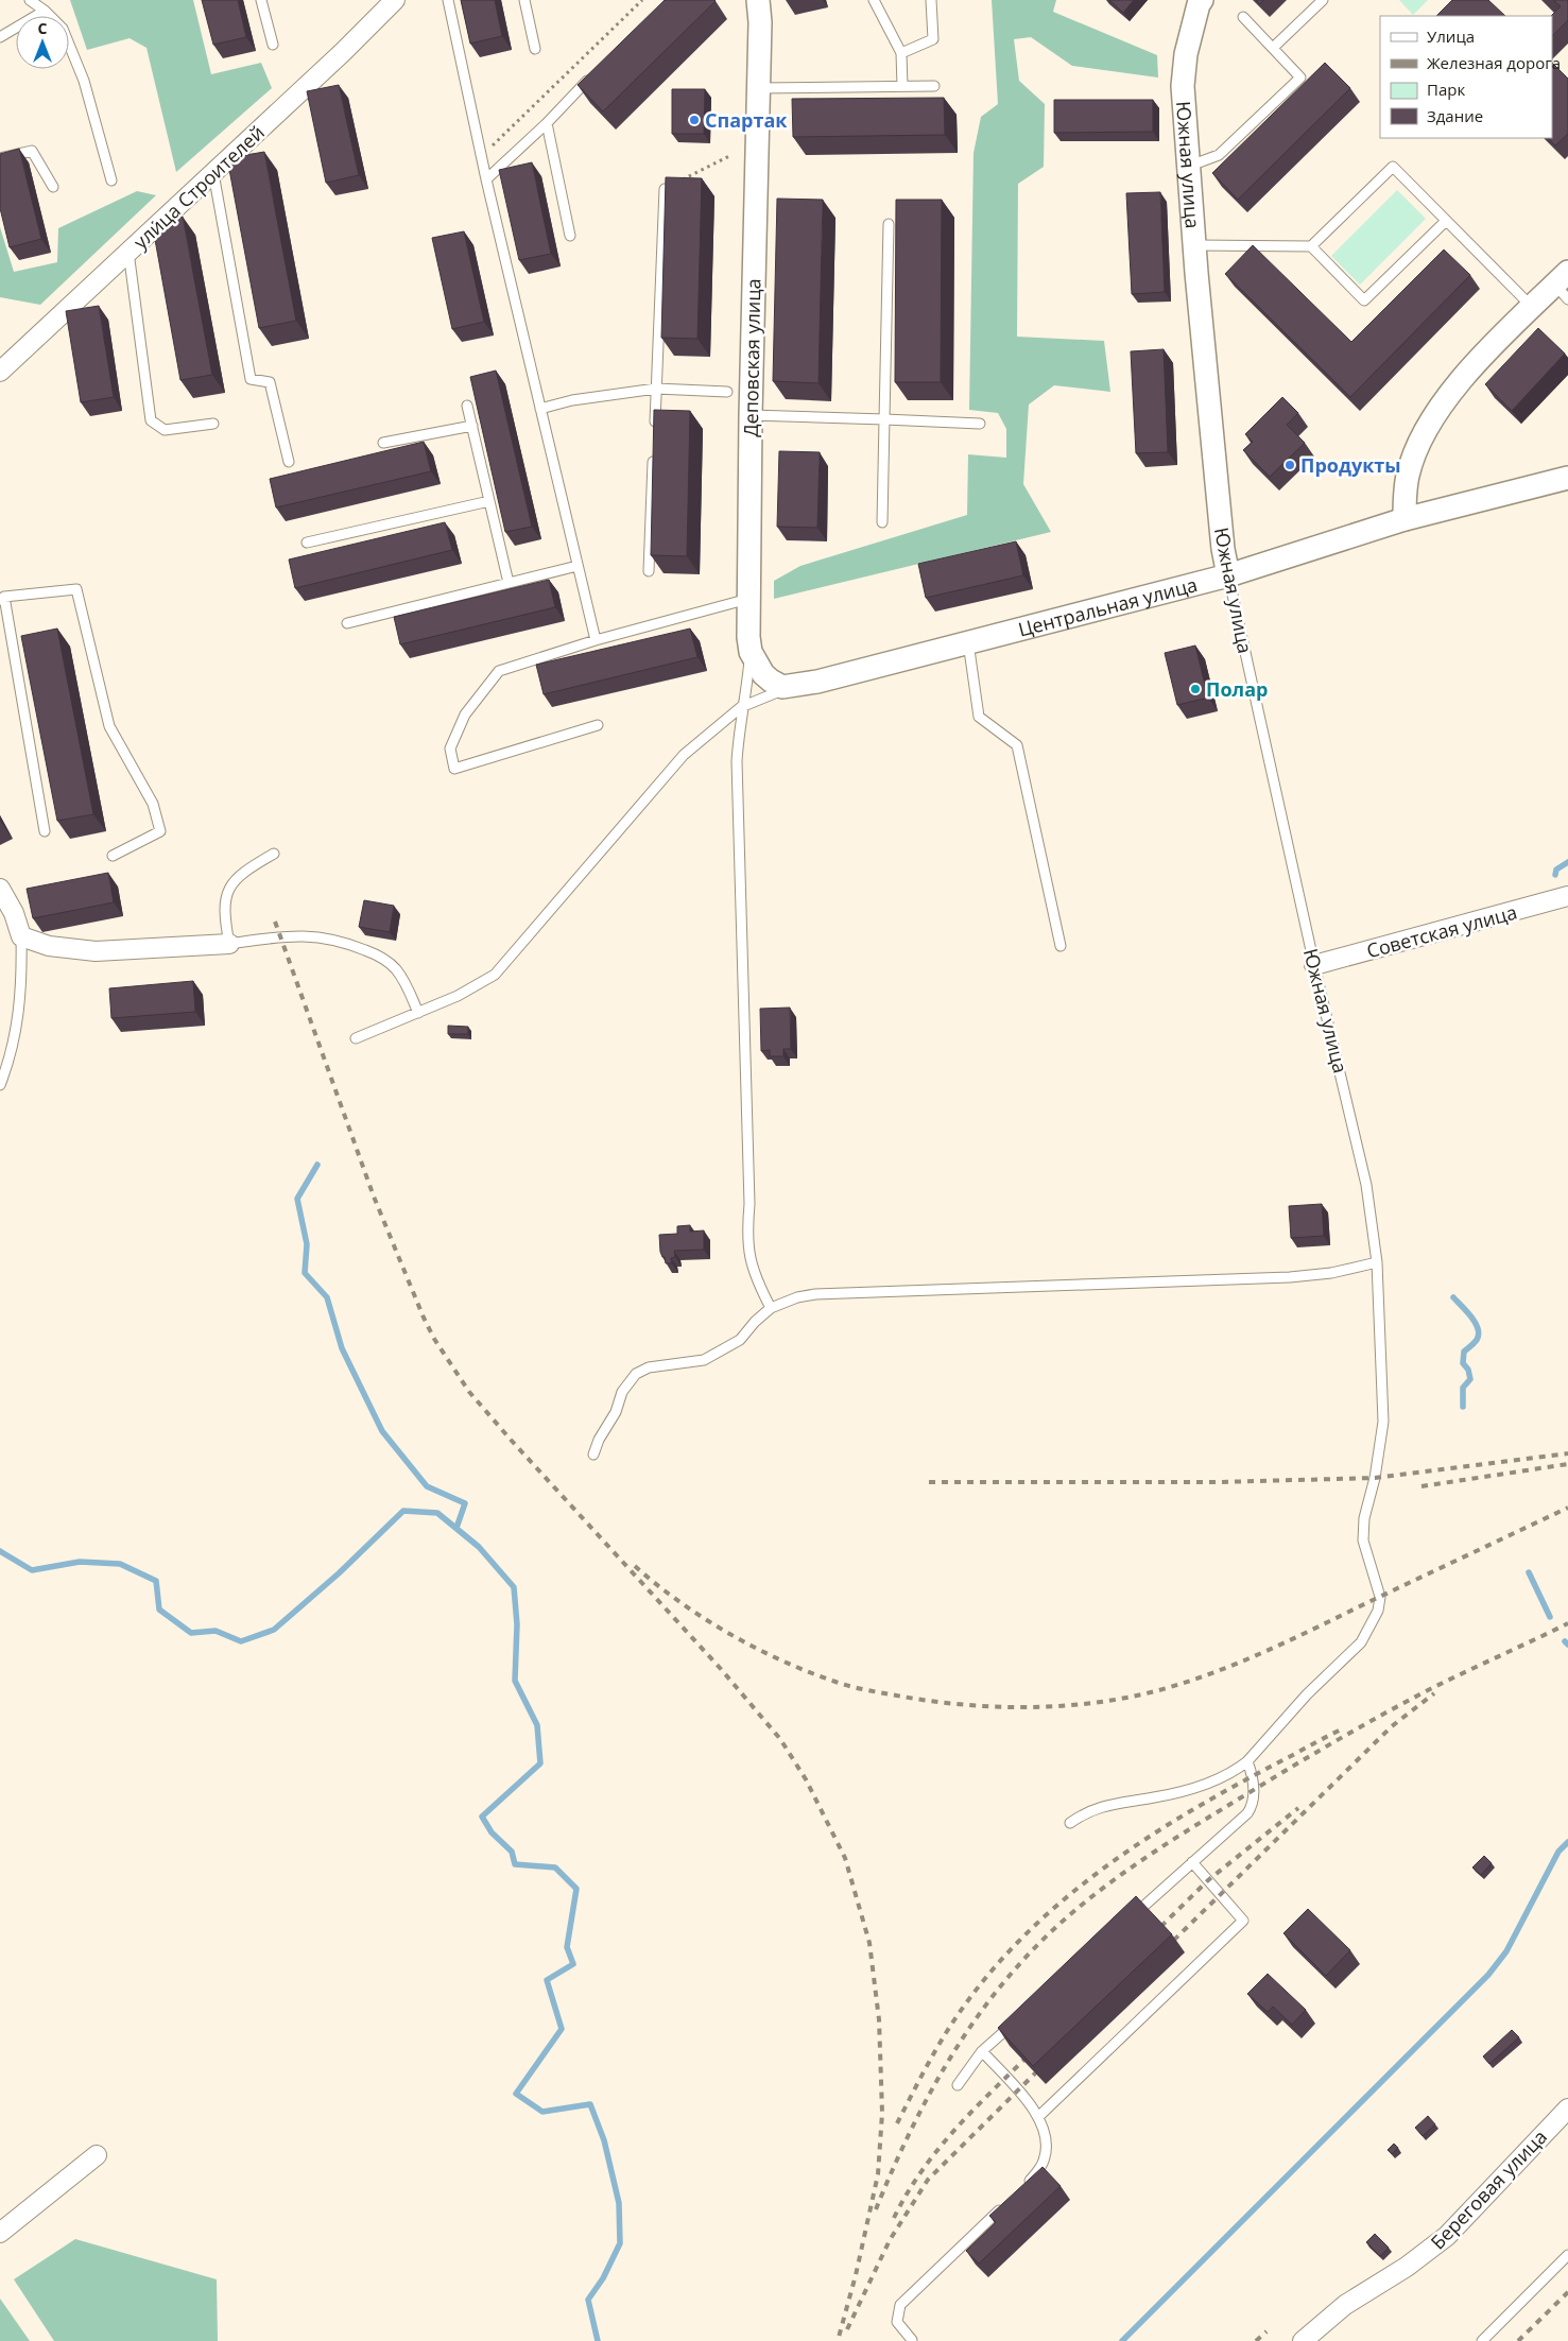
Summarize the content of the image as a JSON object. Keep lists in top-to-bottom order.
{
  "streets": {
    "street": [
      "Южная улица",
      "улица Строителей",
      "Деповская улица",
      "Центральная улица",
      "Советская улица",
      "Береговая улица"
    ]
  },
  "crossings": [
    ["Южная улица", "Центральная улица"],
    ["Южная улица", "Советская улица"],
    ["Деповская улица", "Центральная улица"]
  ],
  "places": ["Спартак", "Продукты", "Полар"],
  "legend": [
    "Улица",
    "Железная дорога",
    "Парк",
    "Здание"
  ],
  "north": "top"
}
